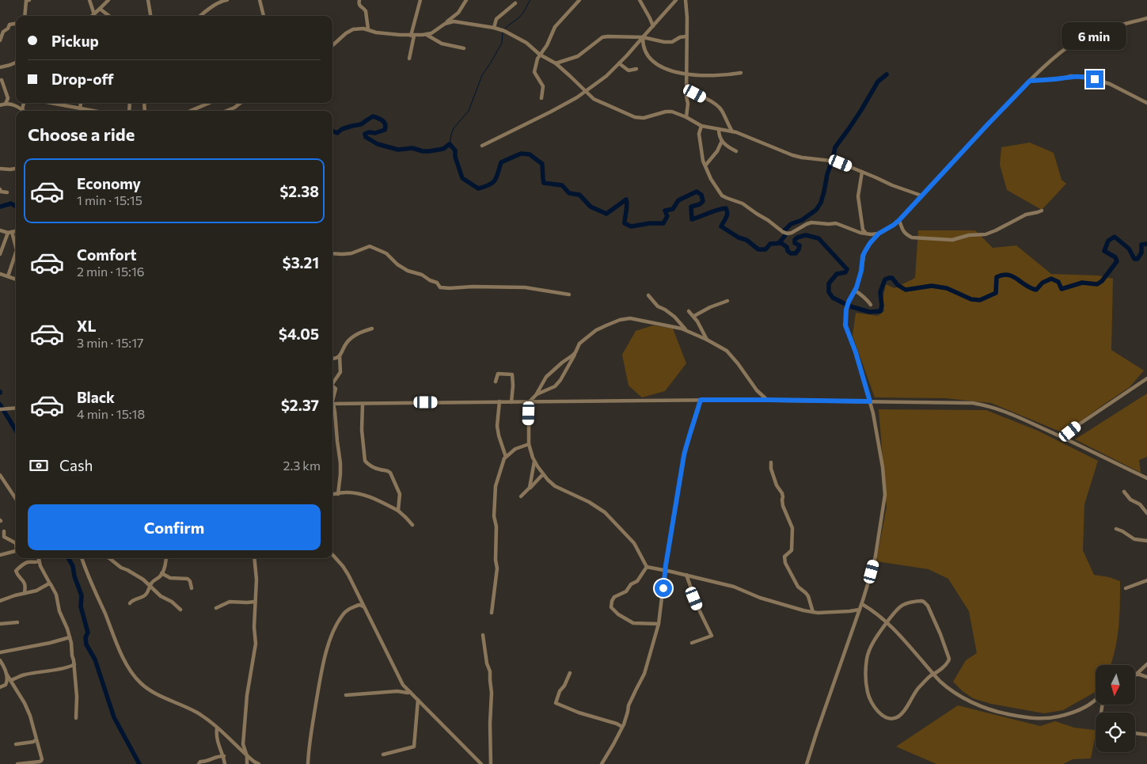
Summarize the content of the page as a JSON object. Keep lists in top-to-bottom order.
{
  "north": "bottom",
  "page": {
    "banner": ["Pickup", "Drop-off"],
    "bubble": "6 min",
    "heading": "Choose a ride",
    "list": [
      {
        "name": "Economy",
        "note": "1 min · 15:15",
        "value": "$2.38"
      },
      {
        "name": "Comfort",
        "note": "2 min · 15:16",
        "value": "$3.21"
      },
      {
        "name": "XL",
        "note": "3 min · 15:17",
        "value": "$4.05"
      },
      {
        "name": "Black",
        "note": "4 min · 15:18",
        "value": "$2.37"
      }
    ],
    "pay": ["Cash", "2.3 km"],
    "buttons": "Confirm"
  }
}
